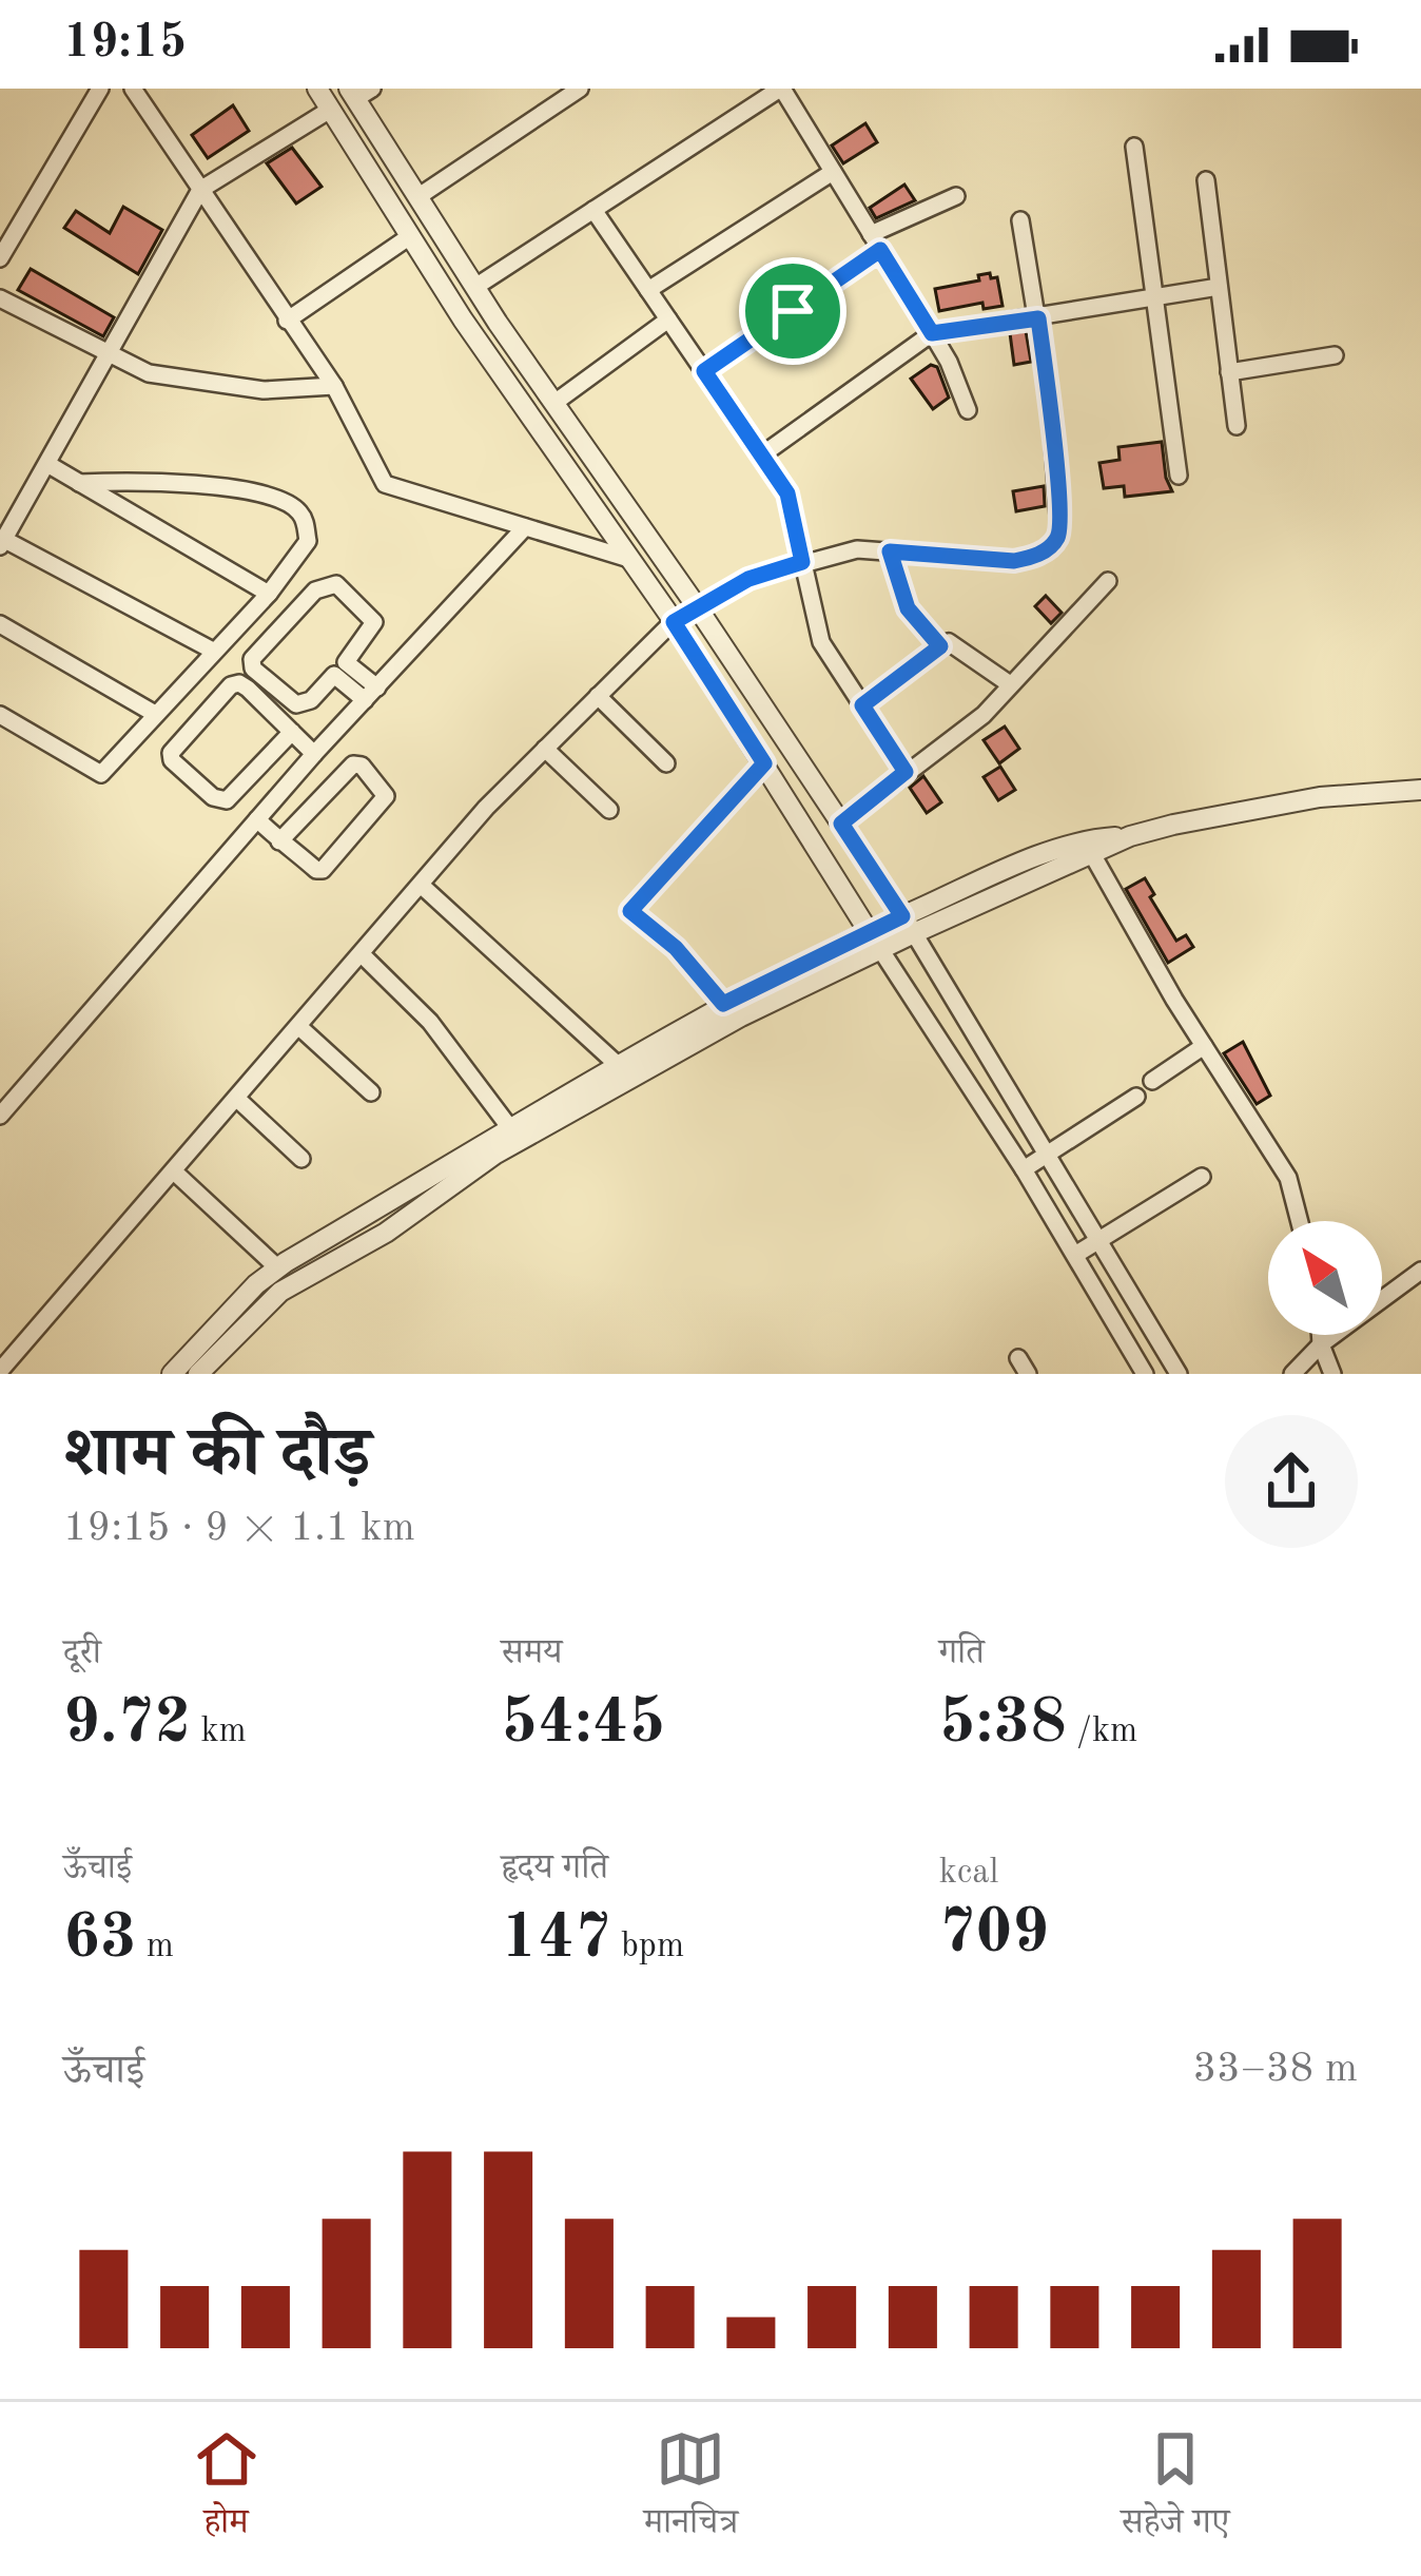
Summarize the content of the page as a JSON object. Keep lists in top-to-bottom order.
{
  "north": "top left",
  "page": {
    "status": "19:15",
    "heading": ["शाम की दौड़", "19:15 · 9 × 1.1 km"],
    "stats": [
      ["दूरी", "9.72 km"],
      ["समय", "54:45"],
      ["गति", "5:38 /km"],
      ["ऊँचाई", "63 m"],
      ["हृदय गति", "147 bpm"],
      ["kcal", "709"]
    ],
    "chart": ["ऊँचाई", "33–38 m"],
    "tabs": ["होम", "मानचित्र", "सहेजे गए"]
  }
}
